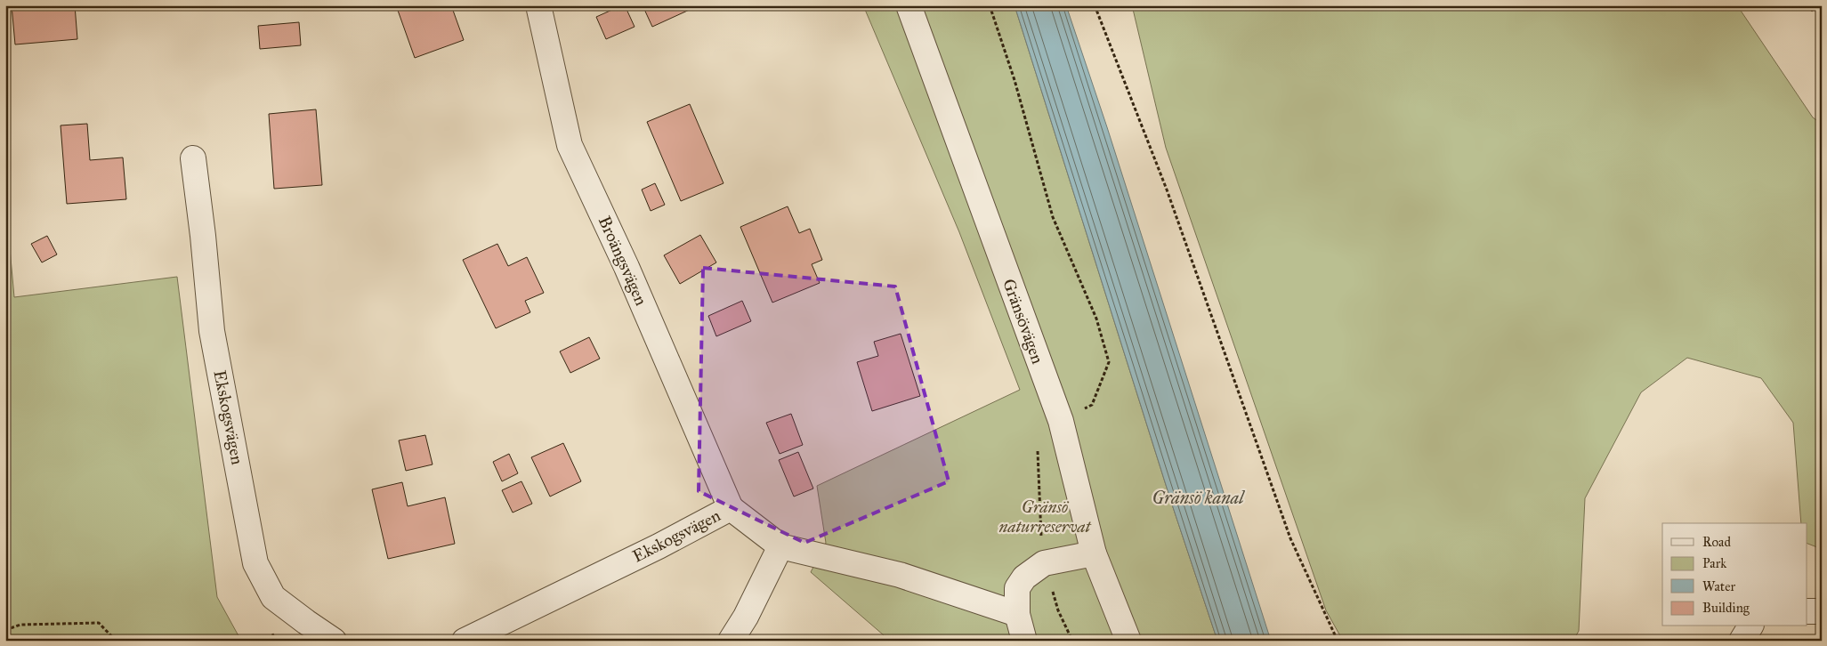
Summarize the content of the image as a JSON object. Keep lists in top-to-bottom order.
{
  "streets": {
    "street": ["Broängsvägen", "Gränsövägen", "Ekskogsvägen"]
  },
  "crossings": [
    ["Broängsvägen", "Ekskogsvägen"]
  ],
  "water": ["Gränsö kanal"],
  "parks": ["Gränsö naturreservat"],
  "legend": [
    "Road",
    "Park",
    "Water",
    "Building"
  ]
}
